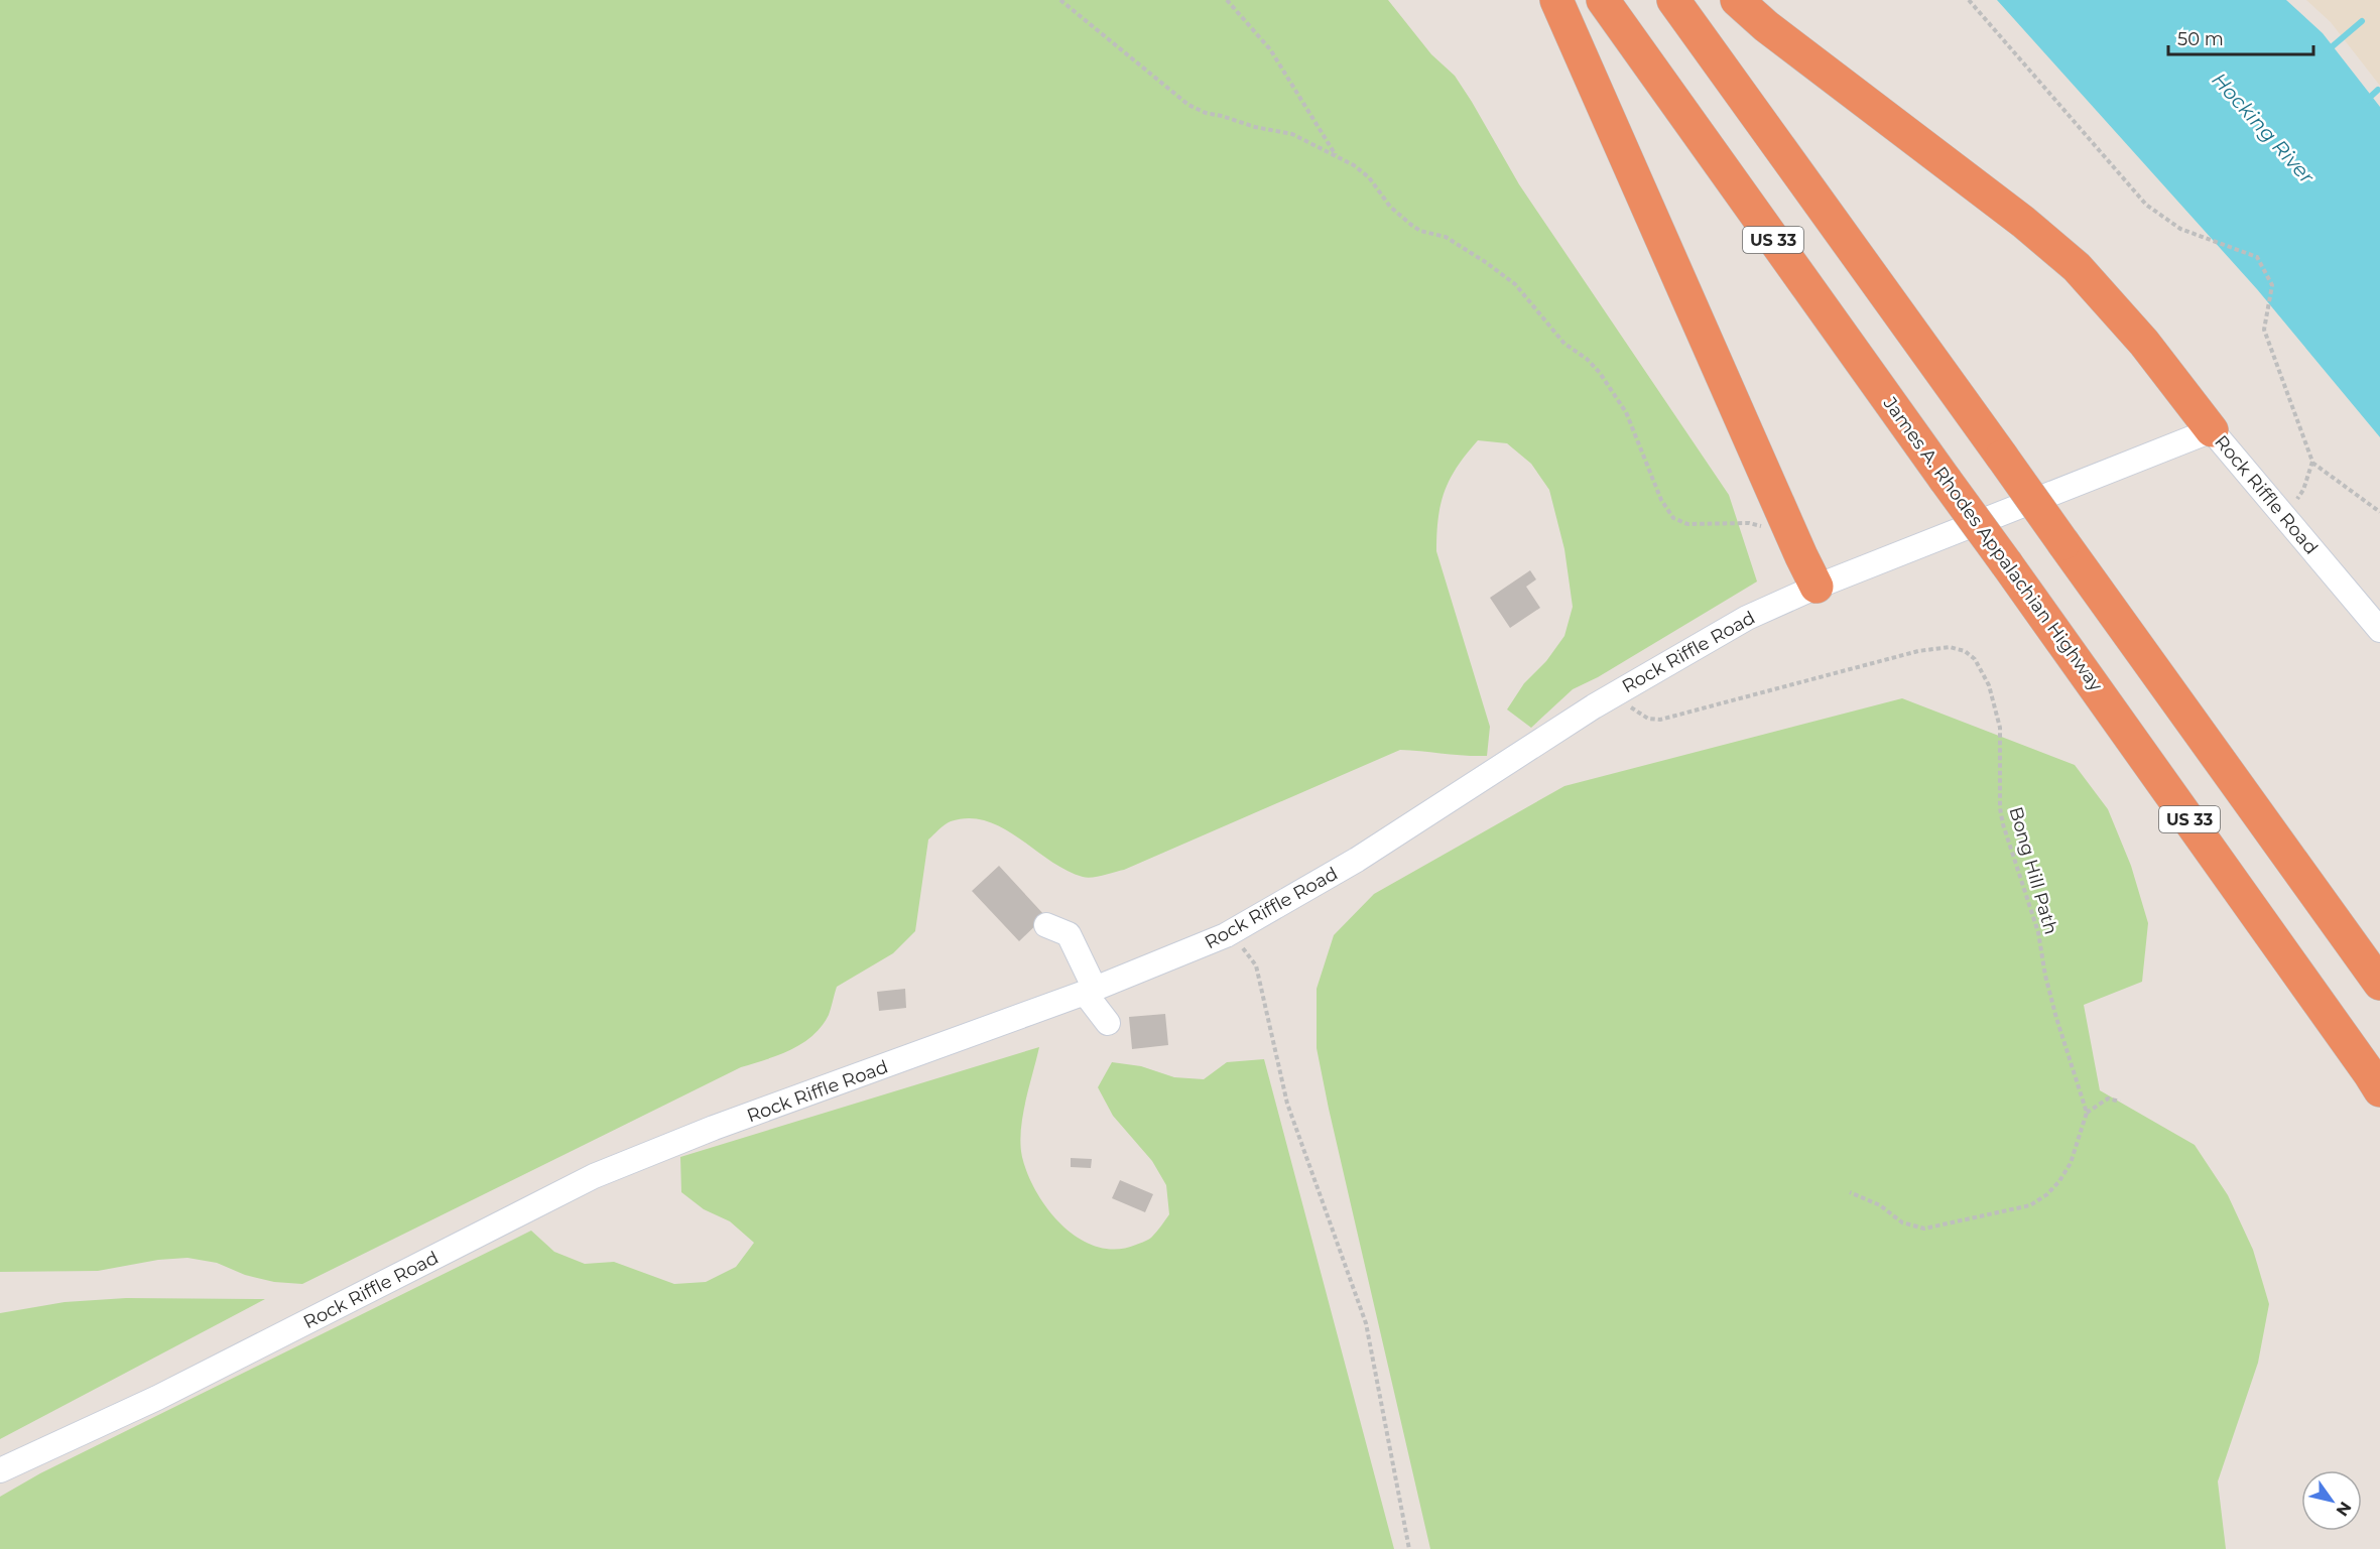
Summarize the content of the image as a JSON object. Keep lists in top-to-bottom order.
{
  "streets": {
    "highway": ["US 33", "James A. Rhodes Appalachian Highway"],
    "street": ["Rock Riffle Road"],
    "path": ["Bong Hill Path"]
  },
  "water": ["Hocking River"],
  "scale_bar": "50 m",
  "north": "bottom right"
}
